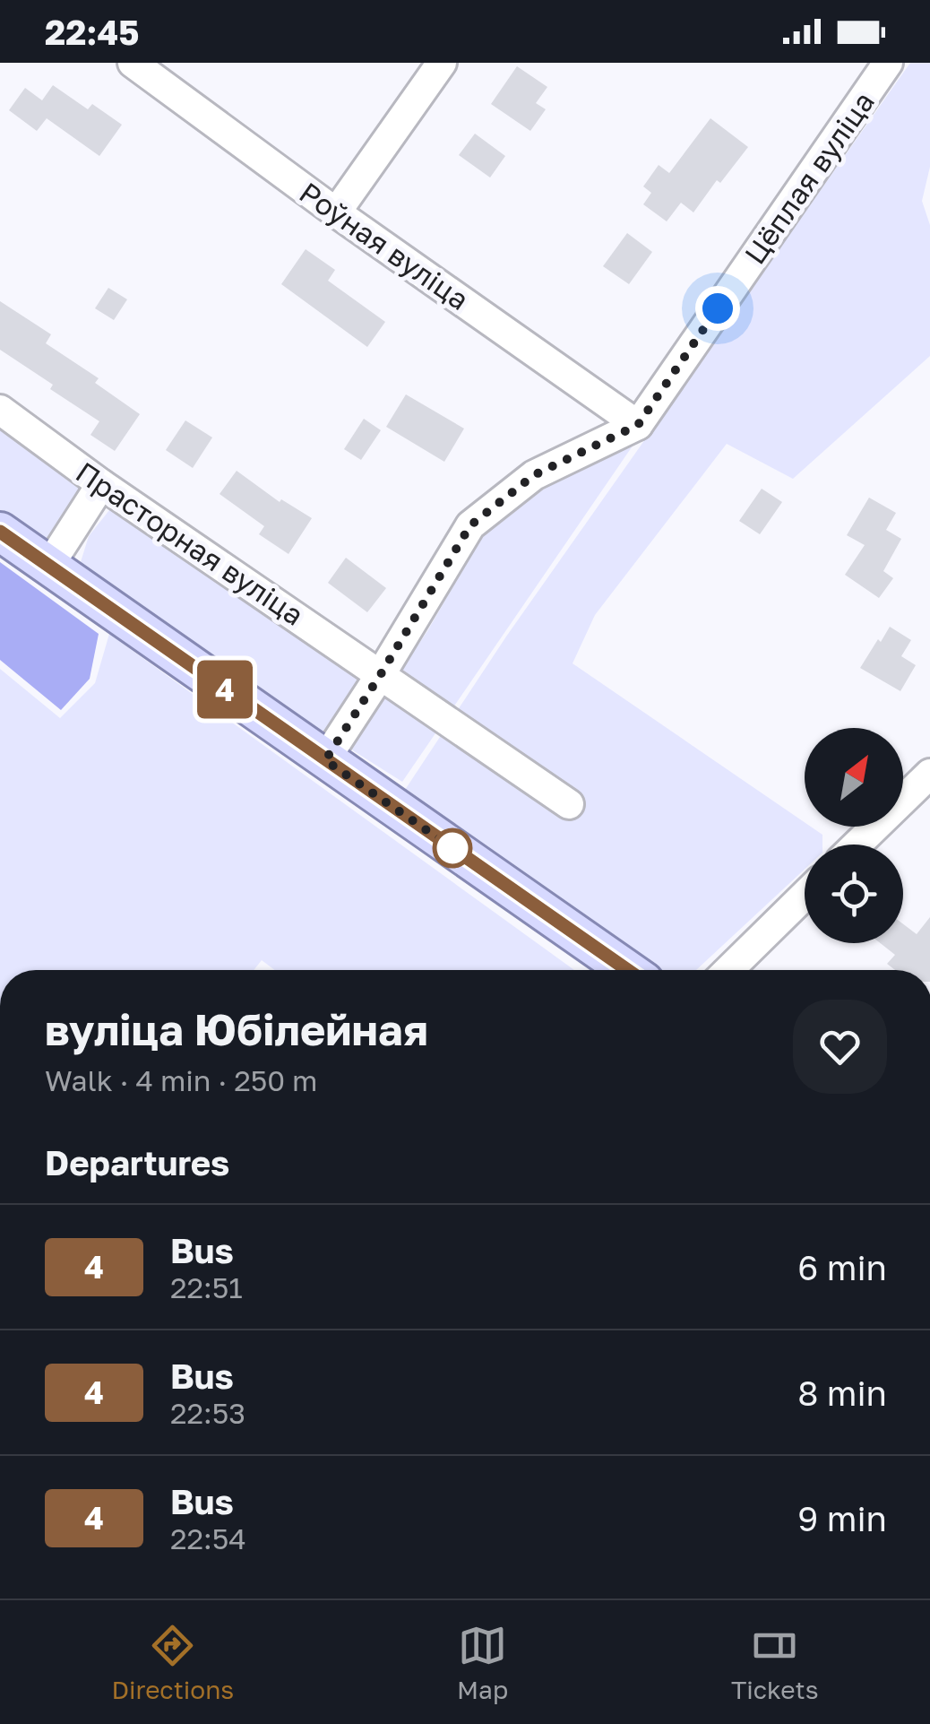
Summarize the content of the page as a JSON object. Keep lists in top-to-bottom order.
{
  "streets": {
    "street": ["Цёплая вуліца", "Роўная вуліца", "Прасторная вуліца"]
  },
  "crossings": [
    ["Цёплая вуліца", "Роўная вуліца"]
  ],
  "lines": ["bus line 4"],
  "north": "top right",
  "page": {
    "status": "22:45",
    "on_map": "4",
    "heading": [
      ["вуліца Юбілейная", "Walk · 4 min · 250 m"],
      "Departures"
    ],
    "list": [
      {
        "mark": "4",
        "name": "Bus",
        "note": "22:51",
        "value": "6 min"
      },
      {
        "mark": "4",
        "name": "Bus",
        "note": "22:53",
        "value": "8 min"
      },
      {
        "mark": "4",
        "name": "Bus",
        "note": "22:54",
        "value": "9 min"
      }
    ],
    "tabs": ["Directions", "Map", "Tickets"]
  }
}
